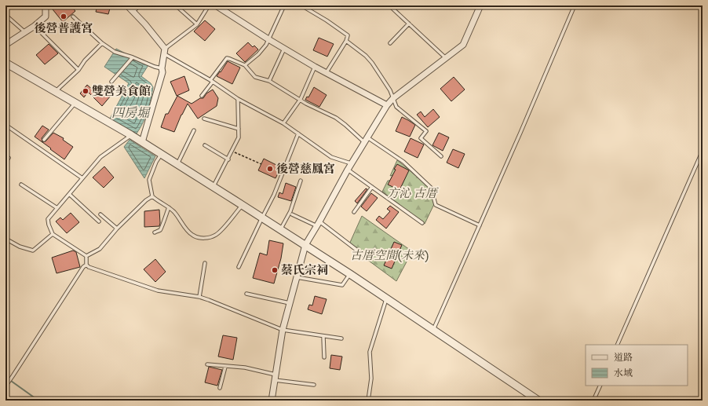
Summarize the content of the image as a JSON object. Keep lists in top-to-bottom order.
{
  "water": ["四房堀"],
  "parks": ["方沁 古厝", "古厝空間(未來)"],
  "places": [
    "後營普護宮",
    "雙營美食館",
    "後營慈鳳宮",
    "蔡氏宗祠"
  ],
  "legend": ["道路", "水域"]
}
